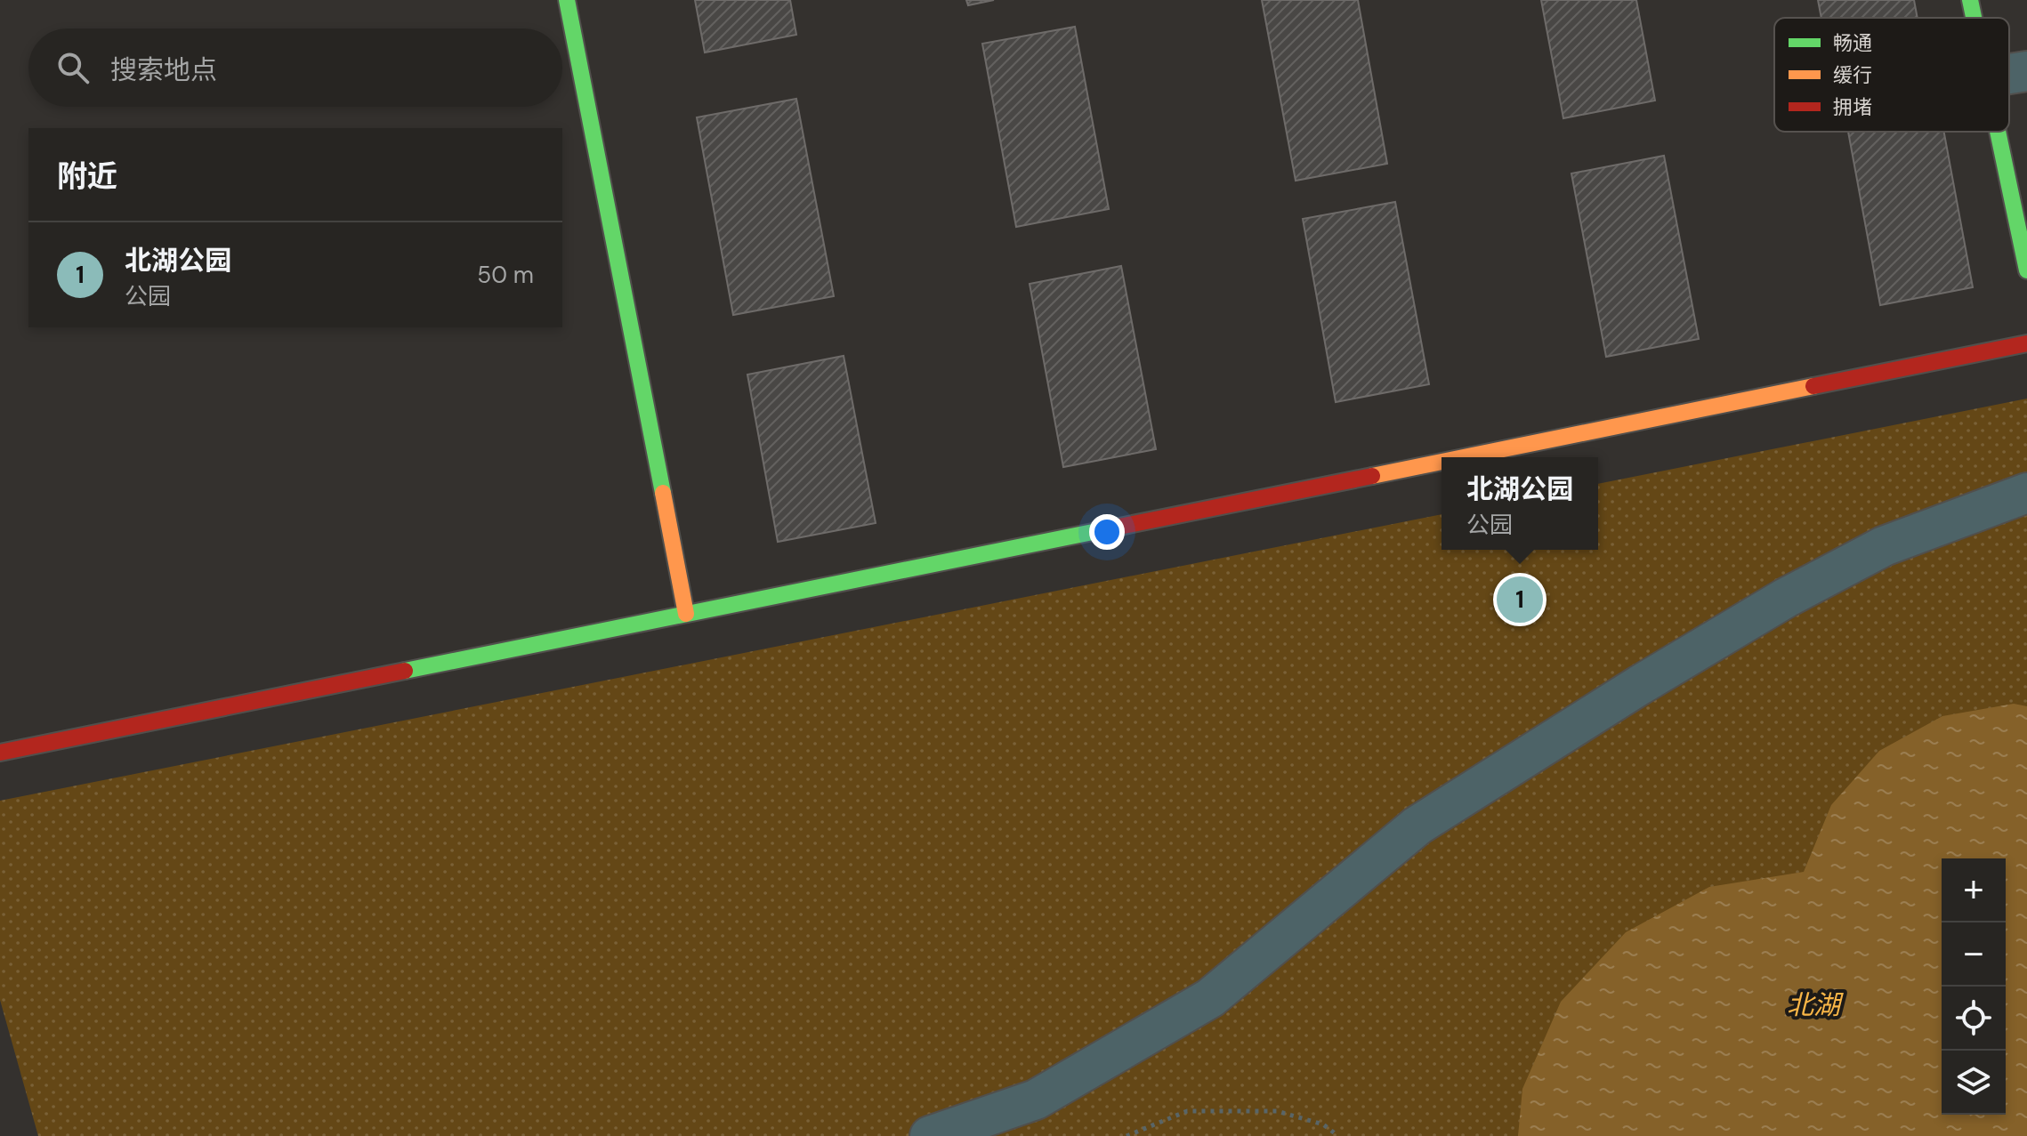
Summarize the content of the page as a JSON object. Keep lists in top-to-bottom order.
{
  "water": ["北湖"],
  "legend": ["畅通", "缓行", "拥堵"],
  "page": {
    "search": "搜索地点",
    "heading": "附近",
    "list": [
      {
        "mark": "1",
        "name": "北湖公园",
        "note": "公园",
        "value": "50 m"
      }
    ],
    "popup": ["北湖公园", "公园"],
    "pins": "1",
    "map_buttons": ["+", "−"]
  }
}
